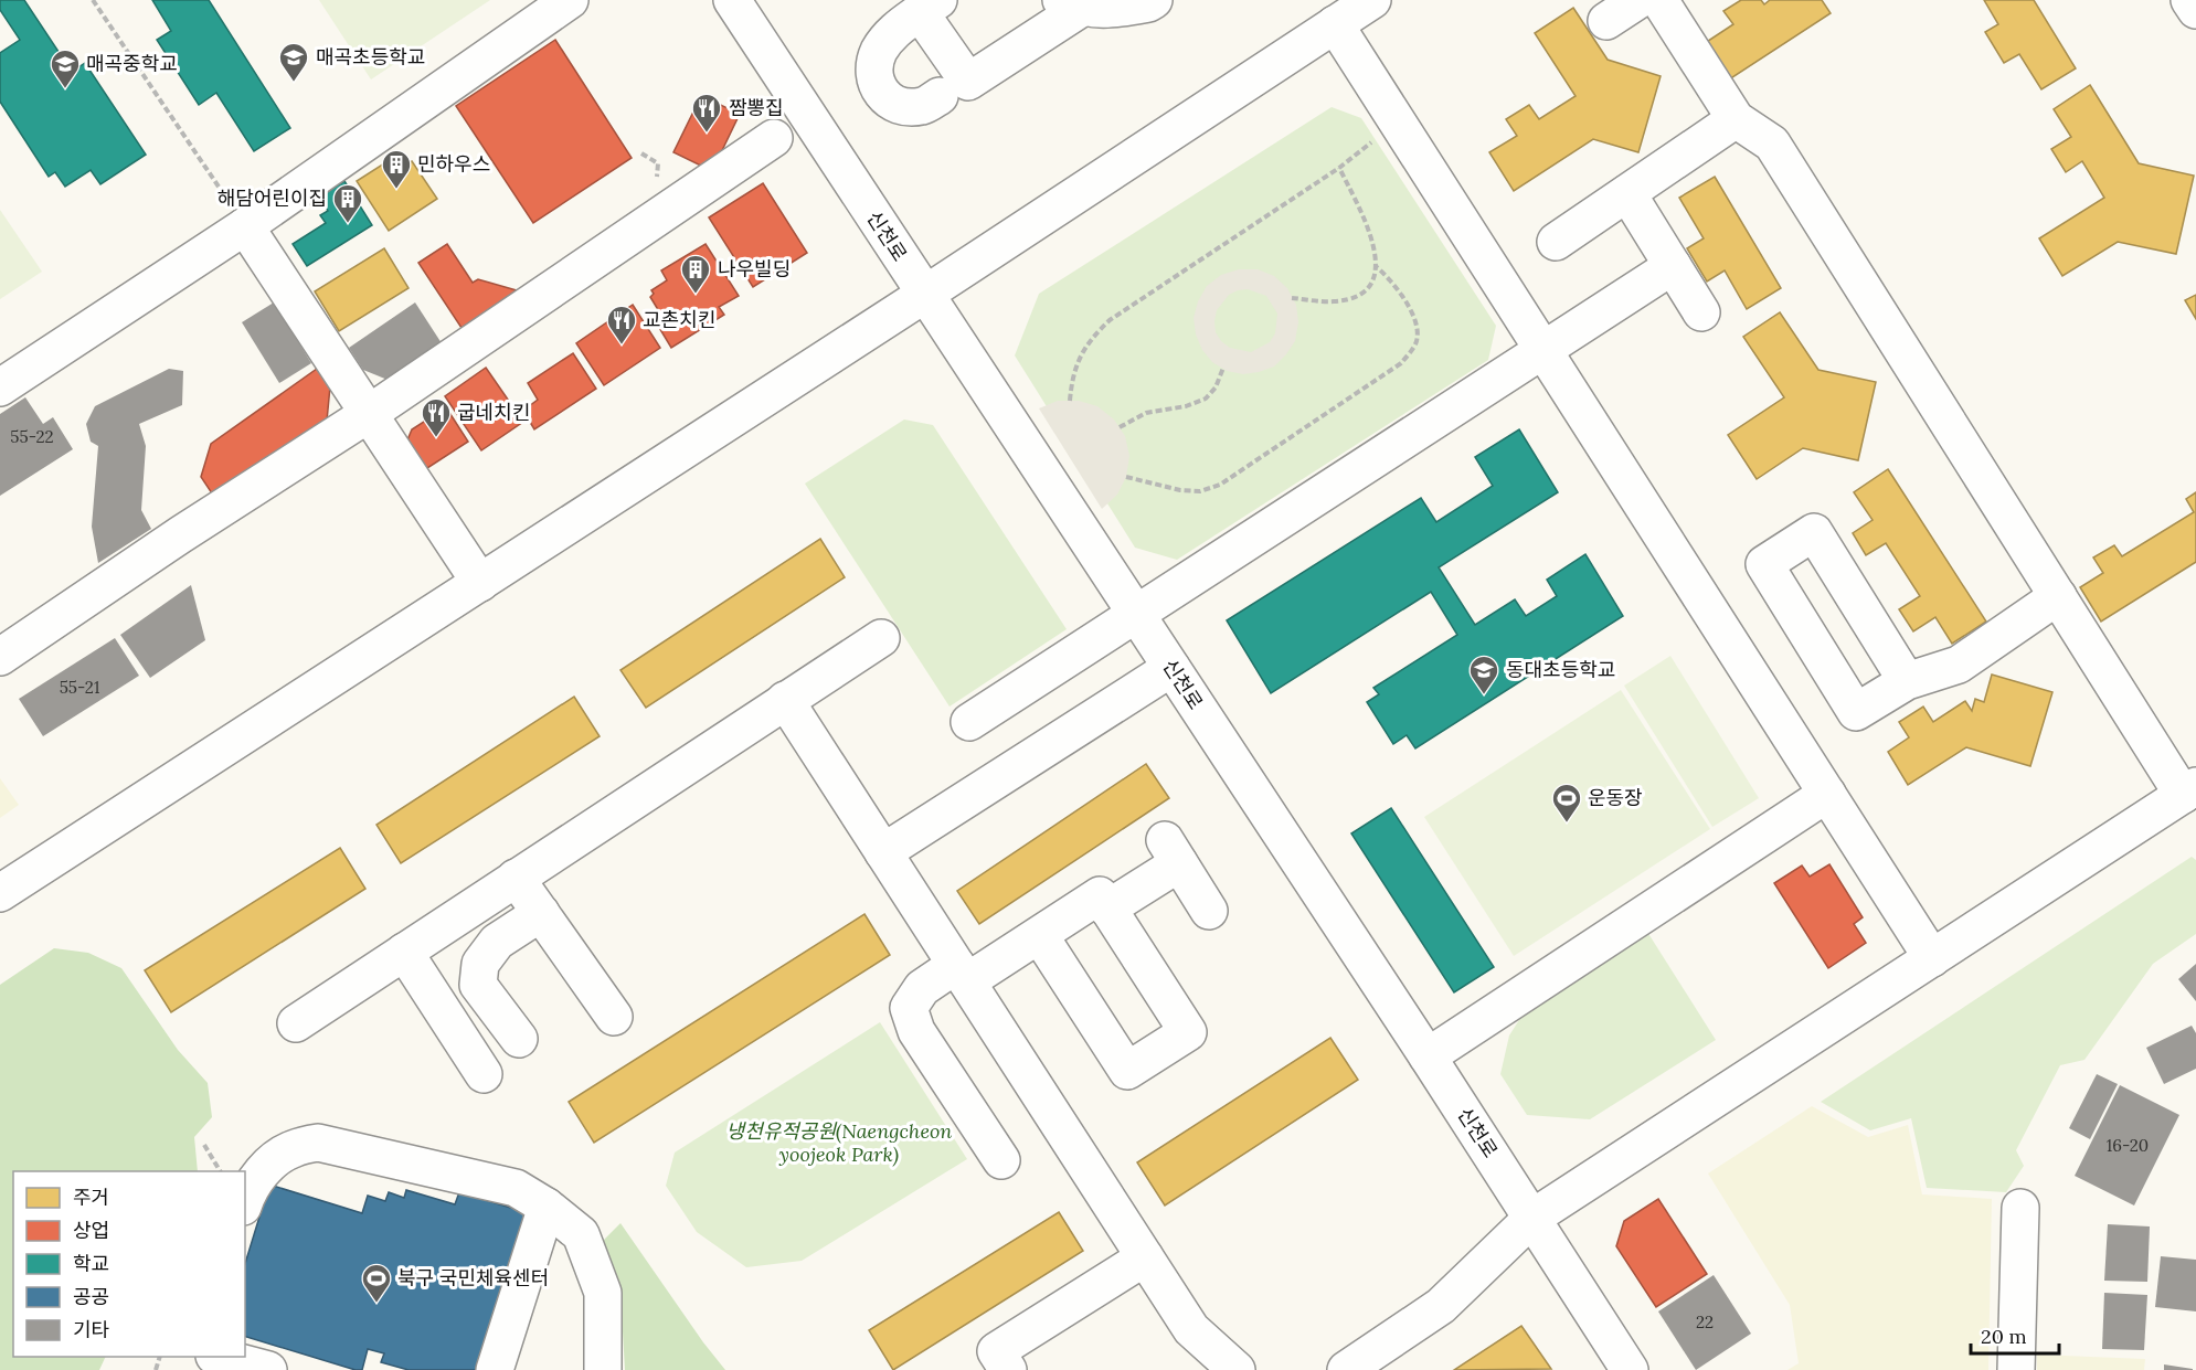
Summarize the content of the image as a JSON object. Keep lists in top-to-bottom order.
{
  "streets": {
    "street": ["신천로"]
  },
  "parks": ["냉천유적공원(Naengcheon yoojeok Park)"],
  "places": {
    "school or university": ["매곡초등학교", "매곡중학교", "동대초등학교"],
    "restaurant": ["짬뽕집", "교촌치킨", "굽네치킨"],
    "building": ["민하우스", "해담어린이집", "나우빌딩"],
    "sports": ["운동장", "북구 국민체육센터"]
  },
  "house_numbers": [
    "55-22",
    "55-21",
    "16-20",
    "22"
  ],
  "legend": [
    "주거",
    "상업",
    "학교",
    "공공",
    "기타"
  ],
  "scale_bar": "20 m"
}
